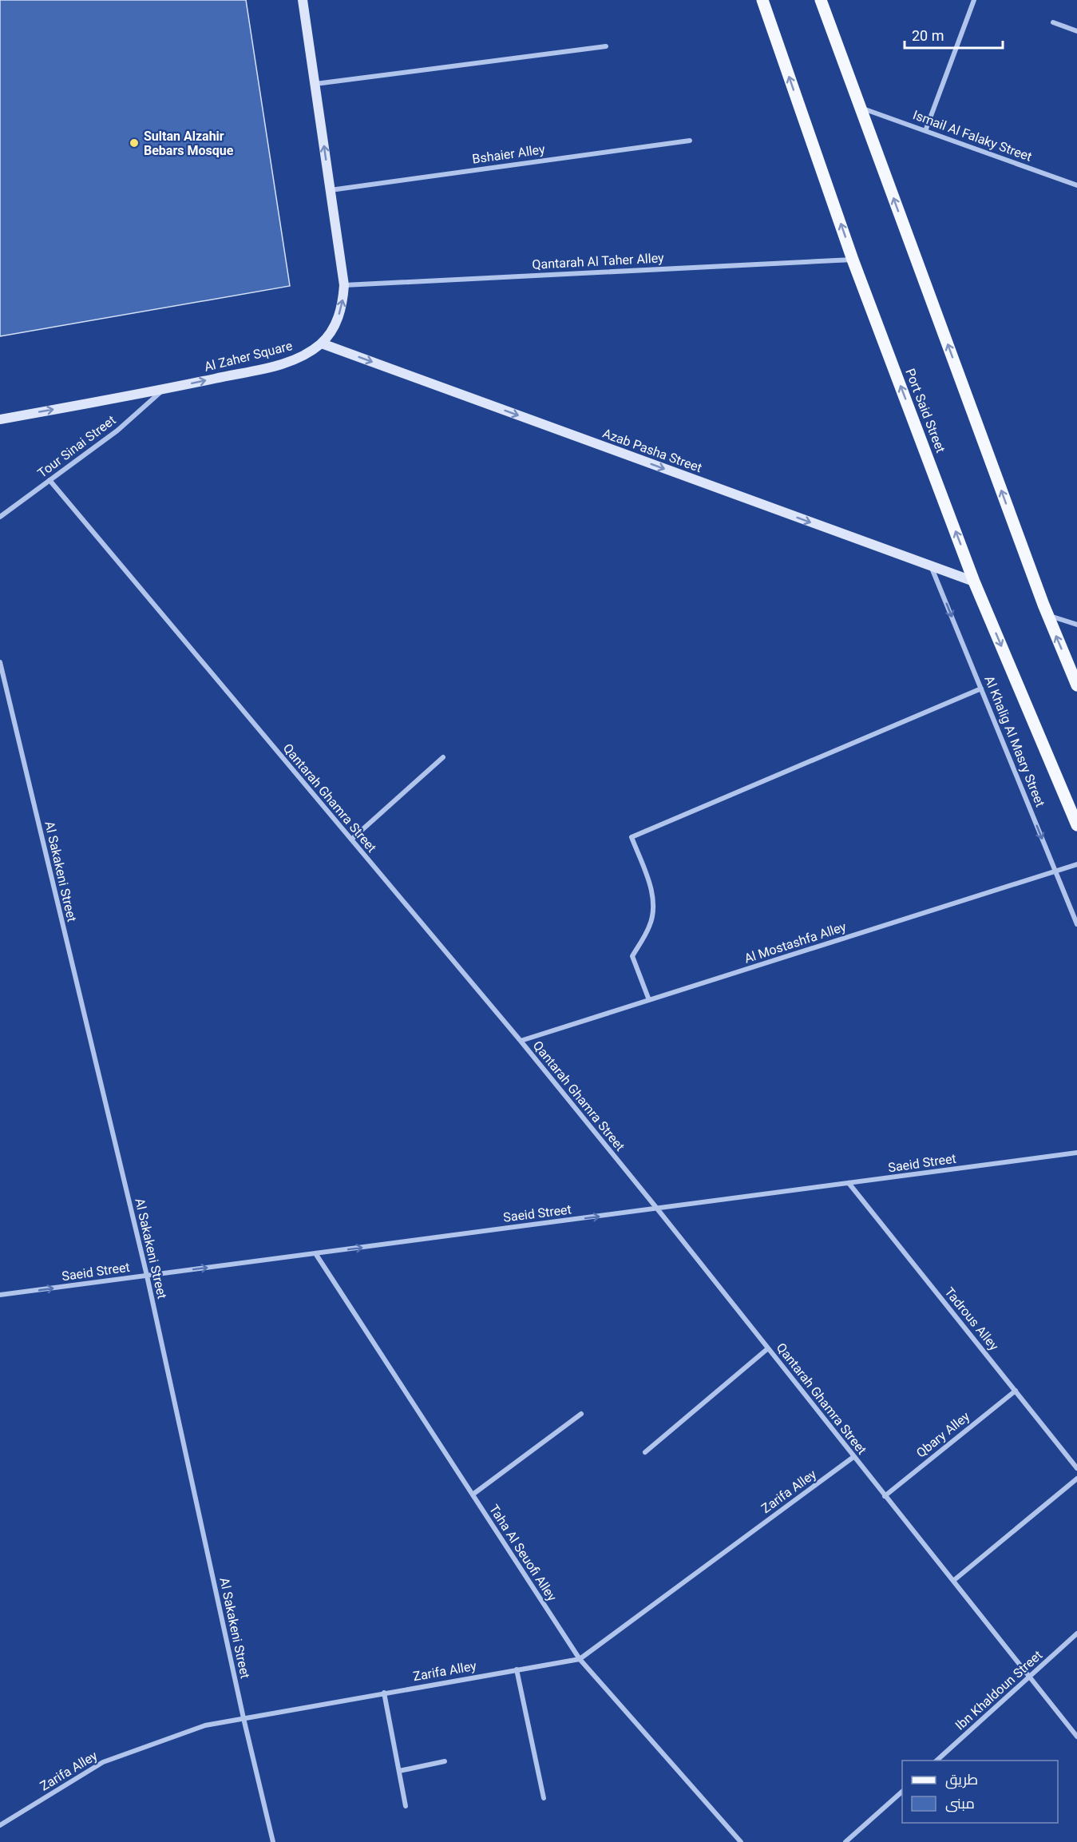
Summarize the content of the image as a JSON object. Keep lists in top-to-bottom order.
{
  "streets": {
    "main road": ["Al Zaher Square", "Port Said Street", "Azab Pasha Street"],
    "street": [
      "Ismail Al Falaky Street",
      "Bshaier Alley",
      "Qantarah Al Taher Alley",
      "Tour Sinai Street",
      "Al Khalig Al Masry Street",
      "Qantarah Ghamra Street",
      "Al Sakakeni Street",
      "Al Mostashfa Alley",
      "Saeid Street",
      "Tadrous Alley",
      "Qbary Alley",
      "Zarifa Alley",
      "Taha Al Seuofi Alley",
      "Ibn Khaldoun Street"
    ]
  },
  "crossings": [
    ["Bshaier Alley", "Al Zaher Square"],
    ["Qantarah Al Taher Alley", "Al Zaher Square"],
    ["Qantarah Al Taher Alley", "Port Said Street"],
    ["Al Zaher Square", "Tour Sinai Street"],
    ["Al Zaher Square", "Azab Pasha Street"],
    ["Port Said Street", "Azab Pasha Street"],
    ["Tour Sinai Street", "Qantarah Ghamra Street"],
    ["Azab Pasha Street", "Al Khalig Al Masry Street"],
    ["Al Khalig Al Masry Street", "Al Mostashfa Alley"],
    ["Qantarah Ghamra Street", "Al Mostashfa Alley"],
    ["Qantarah Ghamra Street", "Saeid Street"],
    ["Qantarah Ghamra Street", "Qbary Alley"],
    ["Qantarah Ghamra Street", "Zarifa Alley"],
    ["Qantarah Ghamra Street", "Ibn Khaldoun Street"],
    ["Al Sakakeni Street", "Saeid Street"],
    ["Al Sakakeni Street", "Zarifa Alley"],
    ["Saeid Street", "Tadrous Alley"],
    ["Saeid Street", "Taha Al Seuofi Alley"],
    ["Tadrous Alley", "Qbary Alley"],
    ["Zarifa Alley", "Taha Al Seuofi Alley"]
  ],
  "one_way": [
    "Al Zaher Square",
    "Azab Pasha Street",
    "Al Khalig Al Masry Street",
    "Saeid Street"
  ],
  "places": ["Sultan Alzahir Bebars Mosque"],
  "legend": ["طريق", "مبنى"],
  "scale_bar": "20 m"
}
